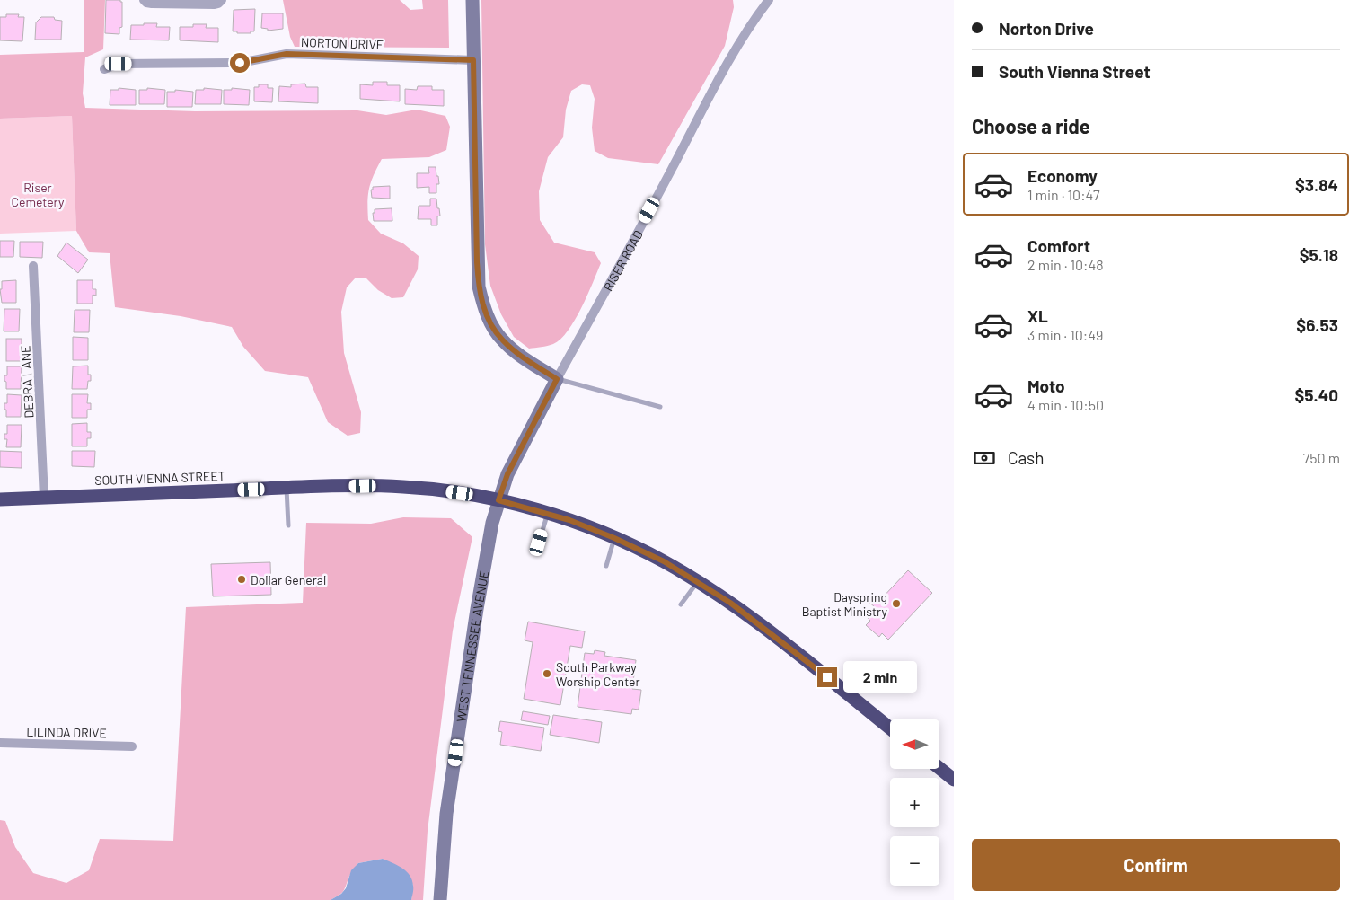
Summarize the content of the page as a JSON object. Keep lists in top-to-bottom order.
{
  "streets": {
    "highway": ["SOUTH VIENNA STREET"],
    "main road": ["RISER ROAD", "WEST TENNESSEE AVENUE"],
    "street": ["NORTON DRIVE", "DEBRA LANE", "LILINDA DRIVE"]
  },
  "crossings": [
    ["RISER ROAD", "SOUTH VIENNA STREET"],
    ["RISER ROAD", "WEST TENNESSEE AVENUE"],
    ["DEBRA LANE", "SOUTH VIENNA STREET"],
    ["SOUTH VIENNA STREET", "WEST TENNESSEE AVENUE"]
  ],
  "parks": ["Riser Cemetery"],
  "places": ["Dollar General", "Dayspring Baptist Ministry", "South Parkway Worship Center"],
  "north": "left",
  "page": {
    "banner": ["Norton Drive", "South Vienna Street"],
    "heading": "Choose a ride",
    "list": [
      {
        "name": "Economy",
        "note": "1 min · 10:47",
        "value": "$3.84"
      },
      {
        "name": "Comfort",
        "note": "2 min · 10:48",
        "value": "$5.18"
      },
      {
        "name": "XL",
        "note": "3 min · 10:49",
        "value": "$6.53"
      },
      {
        "name": "Moto",
        "note": "4 min · 10:50",
        "value": "$5.40"
      }
    ],
    "pay": ["Cash", "750 m"],
    "bubble": "2 min",
    "map_buttons": ["+", "−"],
    "buttons": "Confirm"
  }
}
